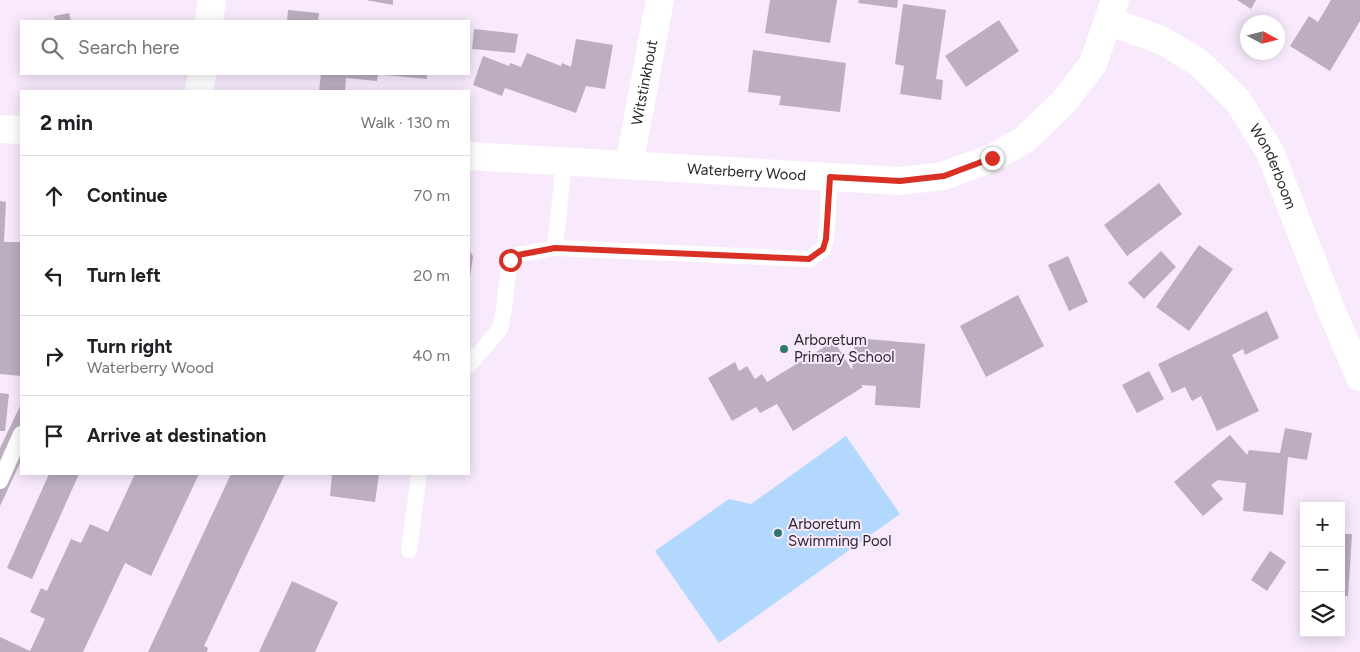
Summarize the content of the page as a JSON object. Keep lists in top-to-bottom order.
{
  "streets": {
    "street": ["Witstinkhout", "Wonderboom", "Waterberry Wood"]
  },
  "crossings": [
    ["Witstinkhout", "Waterberry Wood"],
    ["Wonderboom", "Waterberry Wood"]
  ],
  "places": ["Arboretum Primary School", "Arboretum Swimming Pool"],
  "north": "right",
  "page": {
    "search": "Search here",
    "heading": ["2 min", "Walk · 130 m"],
    "list": [
      ["Continue", "70 m"],
      ["Turn left", "20 m"],
      ["Turn right", "Waterberry Wood", "40 m"],
      "Arrive at destination"
    ],
    "map_buttons": ["+", "−"]
  }
}
